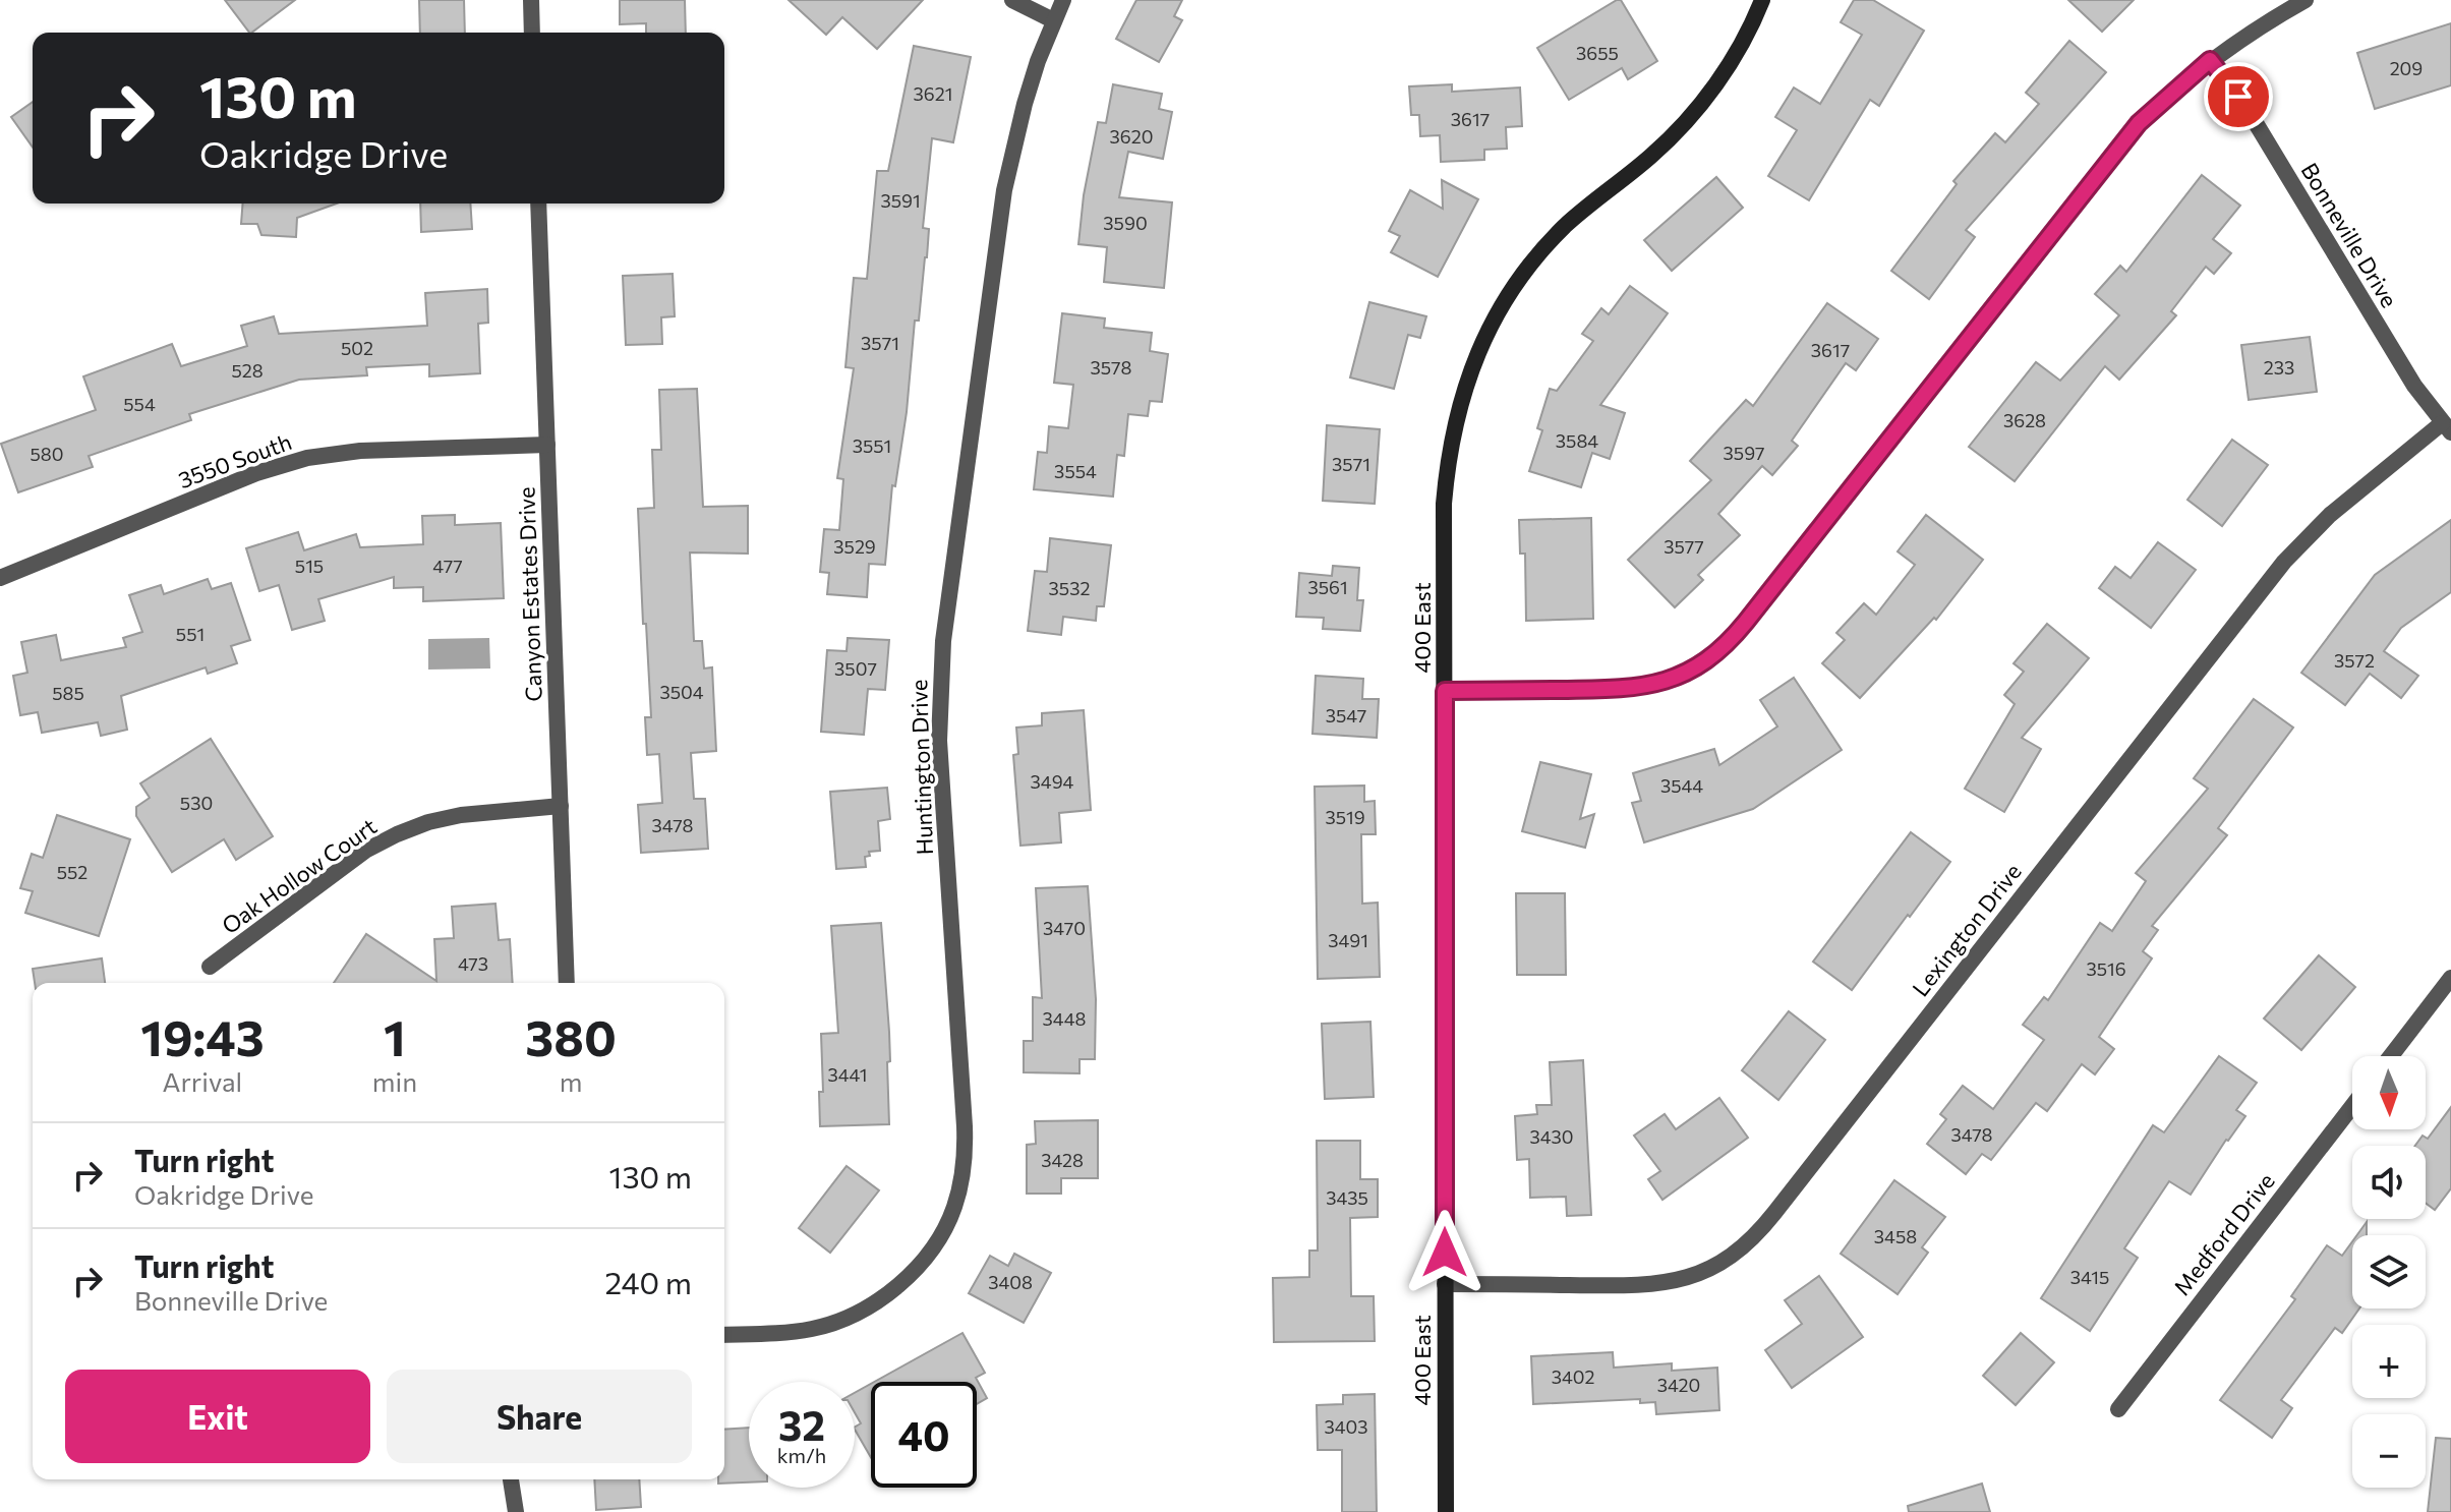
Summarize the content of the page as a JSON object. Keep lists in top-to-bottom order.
{
  "streets": {
    "street": [
      "Bonneville Drive",
      "3550 South",
      "Canyon Estates Drive",
      "400 East",
      "Huntington Drive",
      "Oak Hollow Court",
      "Lexington Drive",
      "Medford Drive"
    ]
  },
  "crossings": [
    ["Bonneville Drive", "Lexington Drive"],
    ["3550 South", "Canyon Estates Drive"],
    ["Canyon Estates Drive", "Oak Hollow Court"],
    ["400 East", "Lexington Drive"]
  ],
  "house_numbers": [
    "3655",
    "209",
    "3621",
    "3617",
    "3620",
    "3591",
    "3590",
    "3571",
    "502",
    "3617",
    "3578",
    "233",
    "528",
    "554",
    "3628",
    "3584",
    "3551",
    "3597",
    "580",
    "3571",
    "3554",
    "3529",
    "3577",
    "515",
    "477",
    "3561",
    "3532",
    "551",
    "3572",
    "3507",
    "3504",
    "585",
    "3547",
    "3494",
    "3544",
    "530",
    "3519",
    "3478",
    "552",
    "3470",
    "3491",
    "473",
    "3516",
    "3448",
    "3441",
    "3478",
    "3430",
    "3428",
    "3435",
    "3458",
    "3415",
    "3408",
    "3402",
    "3420",
    "3403"
  ],
  "north": "bottom",
  "page": {
    "turn": ["130 m", "Oakridge Drive"],
    "eta": [
      "19:43",
      "Arrival",
      "1",
      "min",
      "380",
      "m"
    ],
    "map_buttons": ["+", "−"],
    "list": [
      {
        "name": "Turn right",
        "note": "Oakridge Drive",
        "value": "130 m"
      },
      {
        "name": "Turn right",
        "note": "Bonneville Drive",
        "value": "240 m"
      }
    ],
    "buttons": ["Exit", "Share"],
    "speed": "32 km/h",
    "limit": "40"
  }
}
